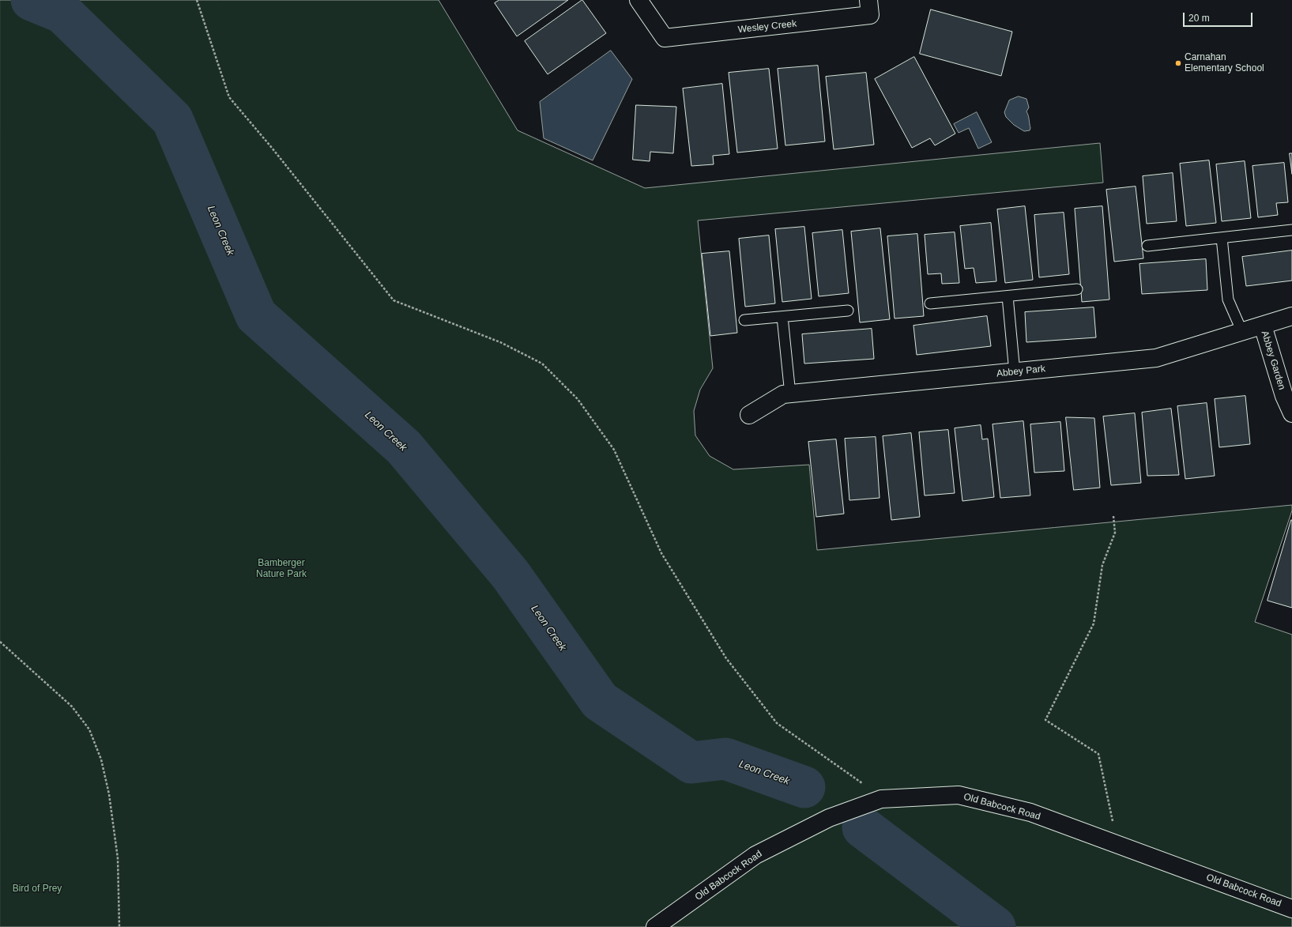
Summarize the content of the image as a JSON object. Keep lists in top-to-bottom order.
{
  "streets": {
    "street": [
      "Wesley Creek",
      "Abbey Garden",
      "Abbey Park",
      "Old Babcock Road"
    ]
  },
  "crossings": [
    ["Abbey Garden", "Abbey Park"]
  ],
  "water": ["Leon Creek"],
  "parks": ["Bamberger Nature Park", "Bird of Prey"],
  "places": ["Carnahan Elementary School"],
  "scale_bar": "20 m"
}
